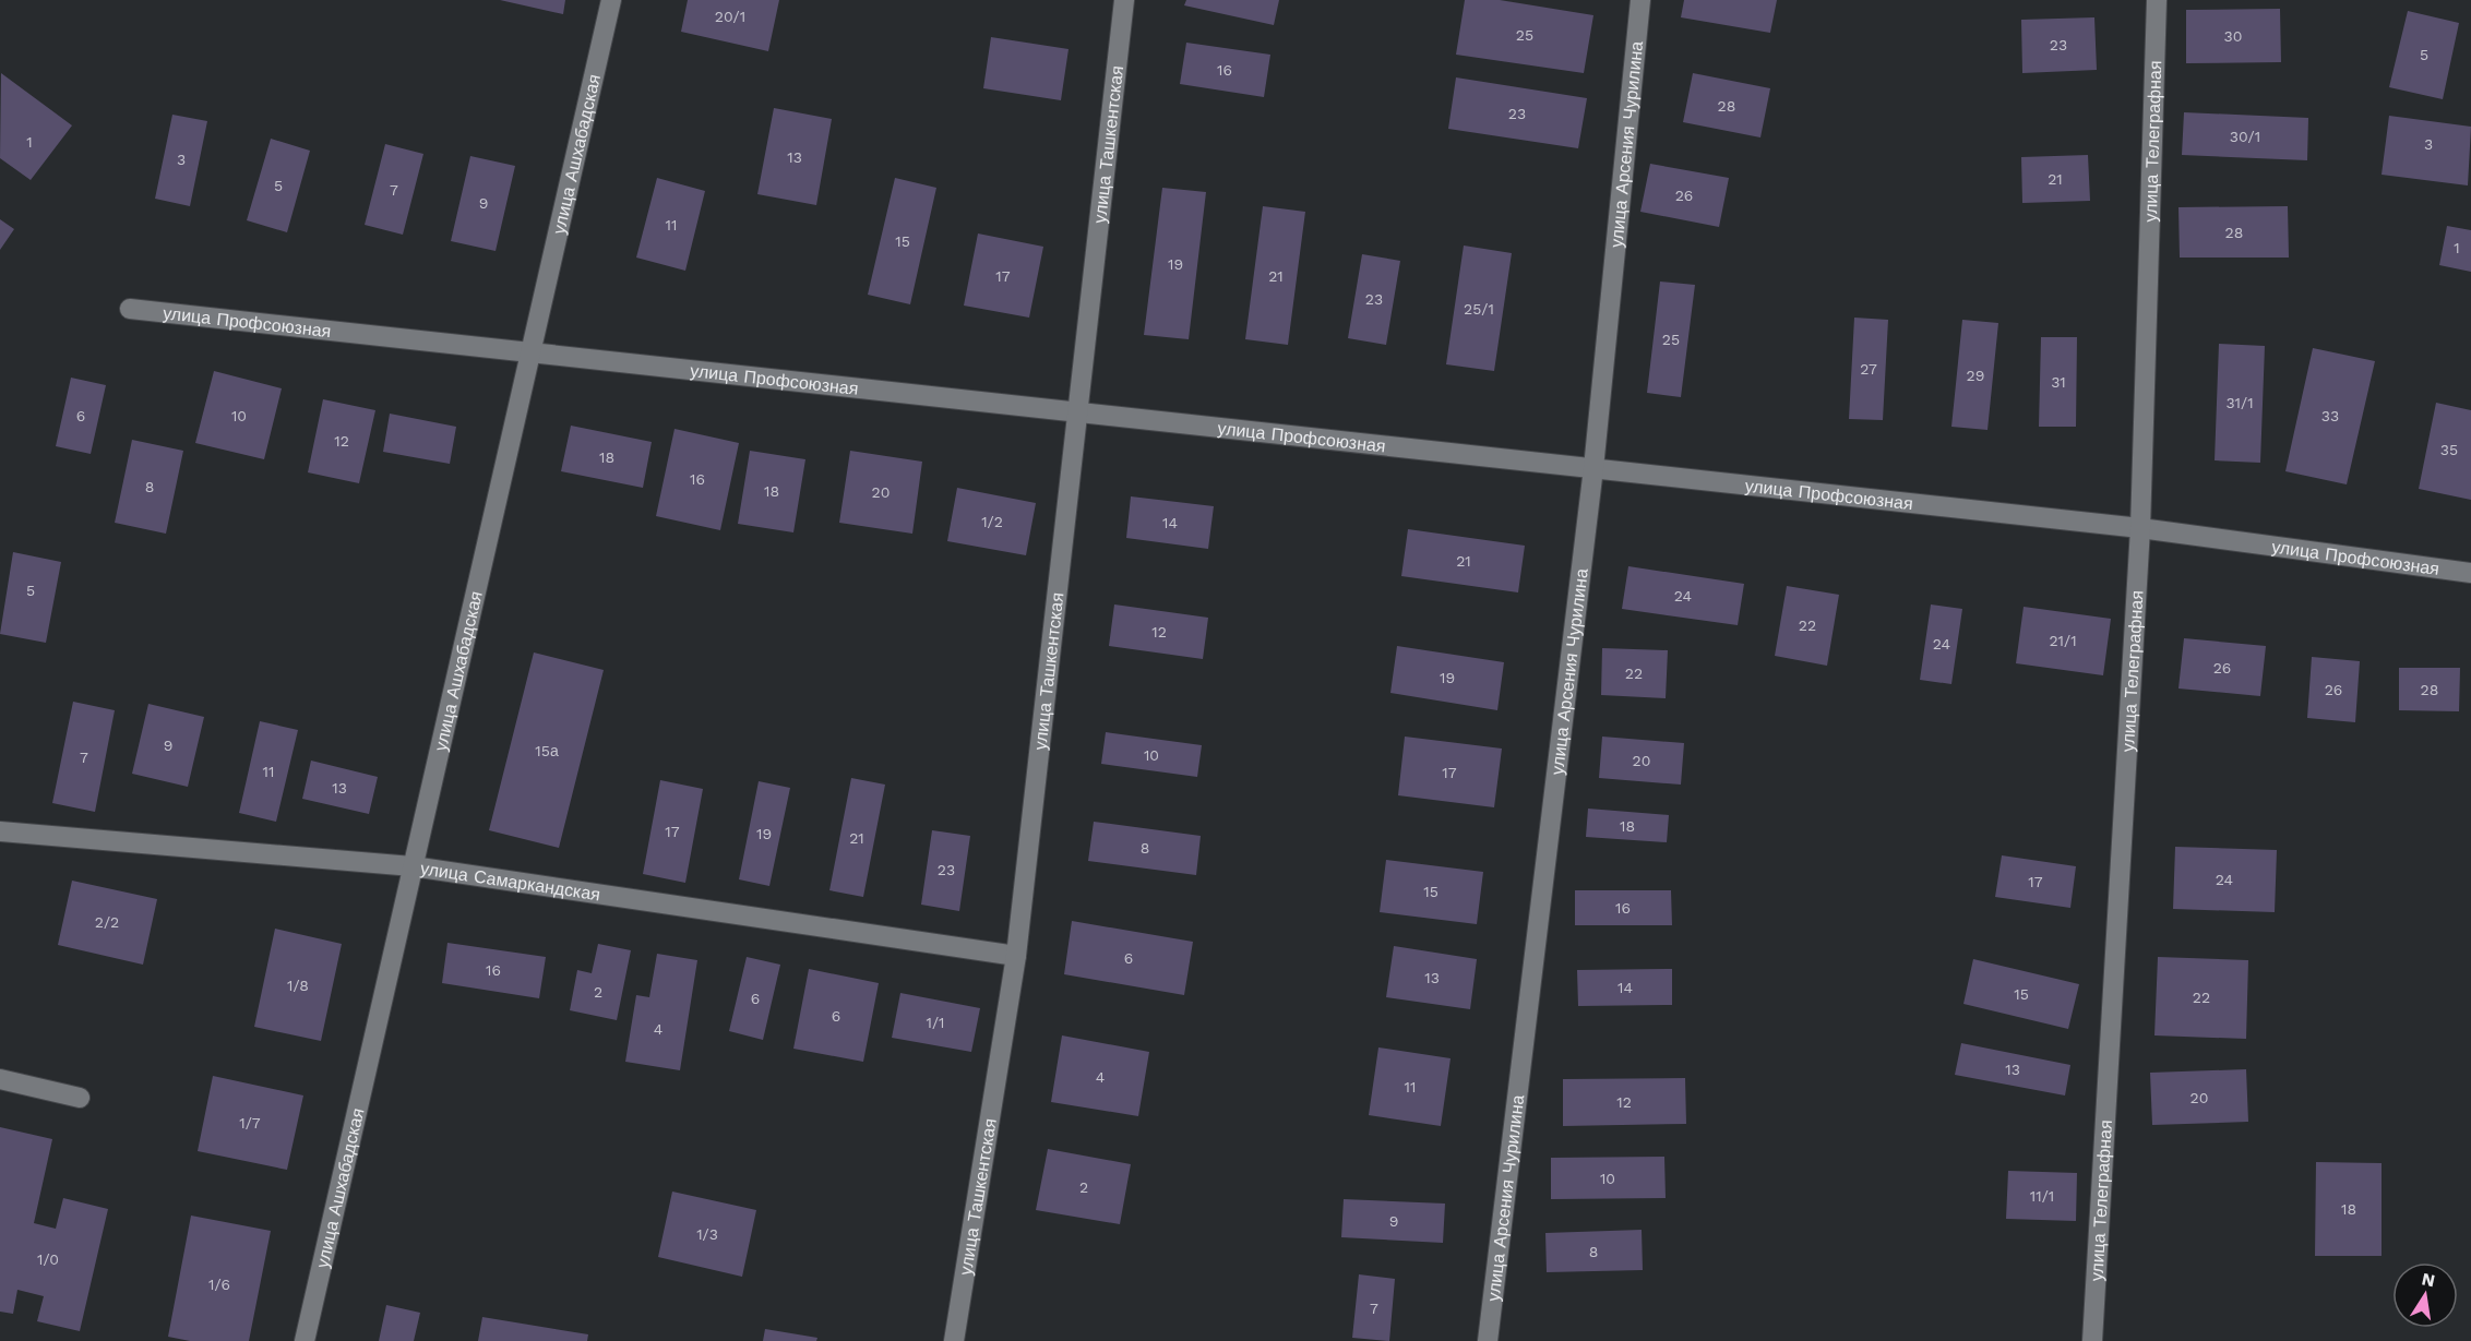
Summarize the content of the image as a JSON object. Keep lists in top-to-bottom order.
{
  "streets": {
    "street": [
      "улица Телеграфная",
      "улица Арсения Чурилина",
      "улица Ташкентская",
      "улица Ашхабадская",
      "улица Профсоюзная",
      "улица Самаркандская"
    ]
  },
  "crossings": [
    ["улица Телеграфная", "улица Профсоюзная"],
    ["улица Арсения Чурилина", "улица Профсоюзная"],
    ["улица Ташкентская", "улица Профсоюзная"],
    ["улица Ташкентская", "улица Самаркандская"],
    ["улица Ашхабадская", "улица Профсоюзная"],
    ["улица Ашхабадская", "улица Самаркандская"]
  ],
  "house_numbers": [
    "20/1",
    "25",
    "30",
    "23",
    "5",
    "16",
    "28",
    "23",
    "30/1",
    "1",
    "3",
    "13",
    "3",
    "21",
    "5",
    "7",
    "26",
    "9",
    "11",
    "28",
    "15",
    "1",
    "19",
    "17",
    "21",
    "23",
    "25/1",
    "25",
    "27",
    "29",
    "31",
    "31/1",
    "6",
    "10",
    "33",
    "12",
    "35",
    "18",
    "16",
    "8",
    "18",
    "20",
    "1/2",
    "14",
    "21",
    "5",
    "24",
    "22",
    "12",
    "21/1",
    "24",
    "26",
    "22",
    "19",
    "26",
    "28",
    "9",
    "15а",
    "10",
    "7",
    "20",
    "11",
    "17",
    "13",
    "18",
    "17",
    "19",
    "21",
    "8",
    "23",
    "24",
    "17",
    "15",
    "16",
    "2/2",
    "6",
    "16",
    "13",
    "1/8",
    "14",
    "2",
    "15",
    "22",
    "6",
    "6",
    "1/1",
    "4",
    "13",
    "4",
    "11",
    "20",
    "12",
    "1/7",
    "10",
    "2",
    "11/1",
    "18",
    "9",
    "1/3",
    "8",
    "1/0",
    "1/6",
    "7"
  ],
  "north": "top"
}
